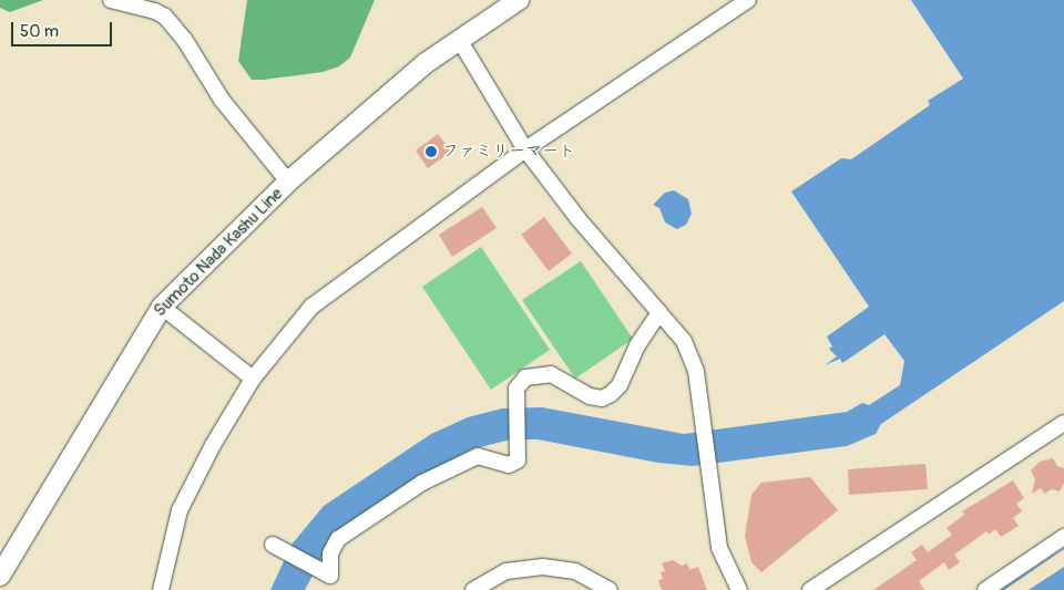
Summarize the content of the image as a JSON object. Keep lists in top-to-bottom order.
{
  "streets": {
    "main road": ["Sumoto Nada Kashu Line"]
  },
  "places": ["ファミリーマート"],
  "scale_bar": "50 m"
}
